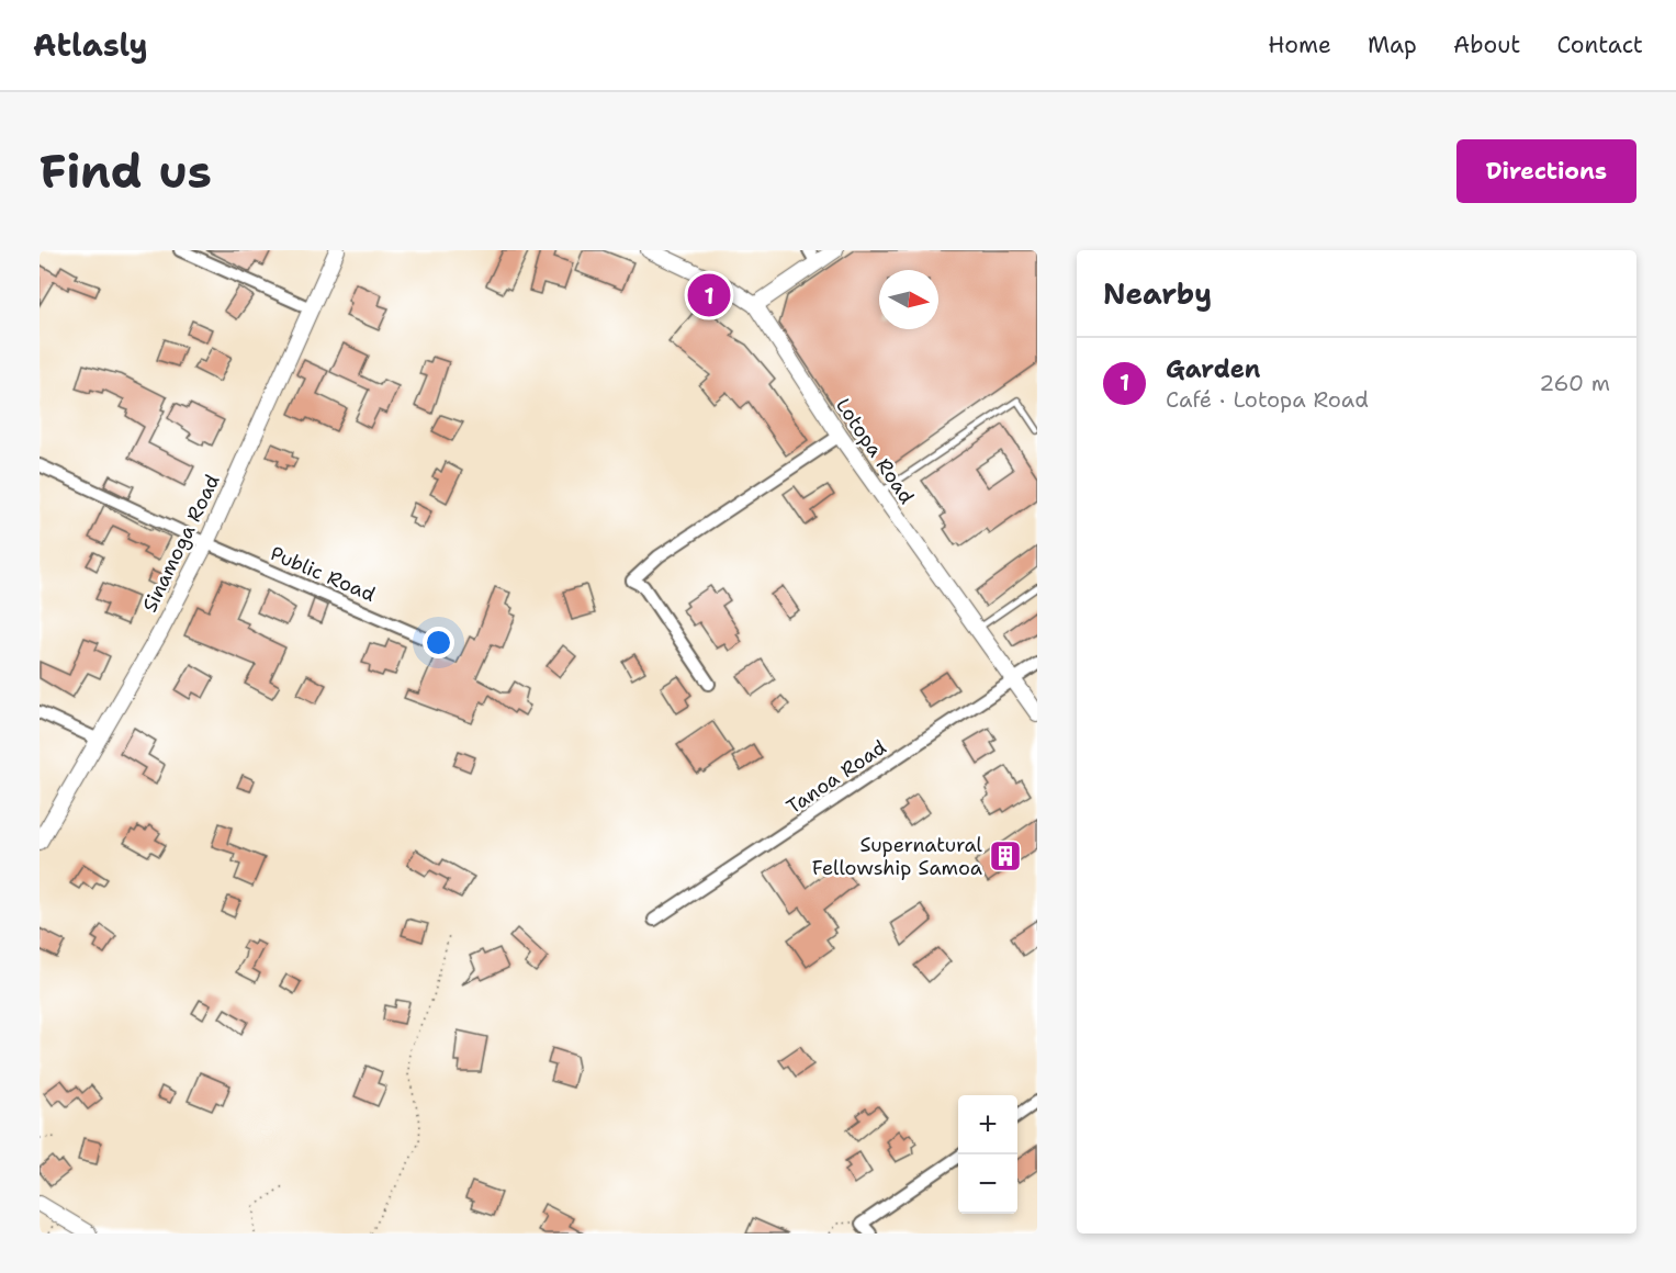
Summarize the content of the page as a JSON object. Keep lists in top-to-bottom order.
{
  "streets": {
    "street": [
      "Lotopa Road",
      "Sinamoga Road",
      "Public Road",
      "Tanoa Road"
    ]
  },
  "crossings": [
    ["Lotopa Road", "Tanoa Road"],
    ["Sinamoga Road", "Public Road"]
  ],
  "places": {
    "building": ["Supernatural Fellowship Samoa"]
  },
  "north": "right",
  "page": {
    "header": "Atlasly",
    "nav": [
      "Home",
      "Map",
      "About",
      "Contact"
    ],
    "buttons": "Directions",
    "title": "Find us",
    "heading": "Nearby",
    "pins": "1",
    "list": [
      {
        "mark": "1",
        "name": "Garden",
        "note": "Café · Lotopa Road",
        "value": "260 m"
      }
    ],
    "map_buttons": ["+", "−"]
  }
}
